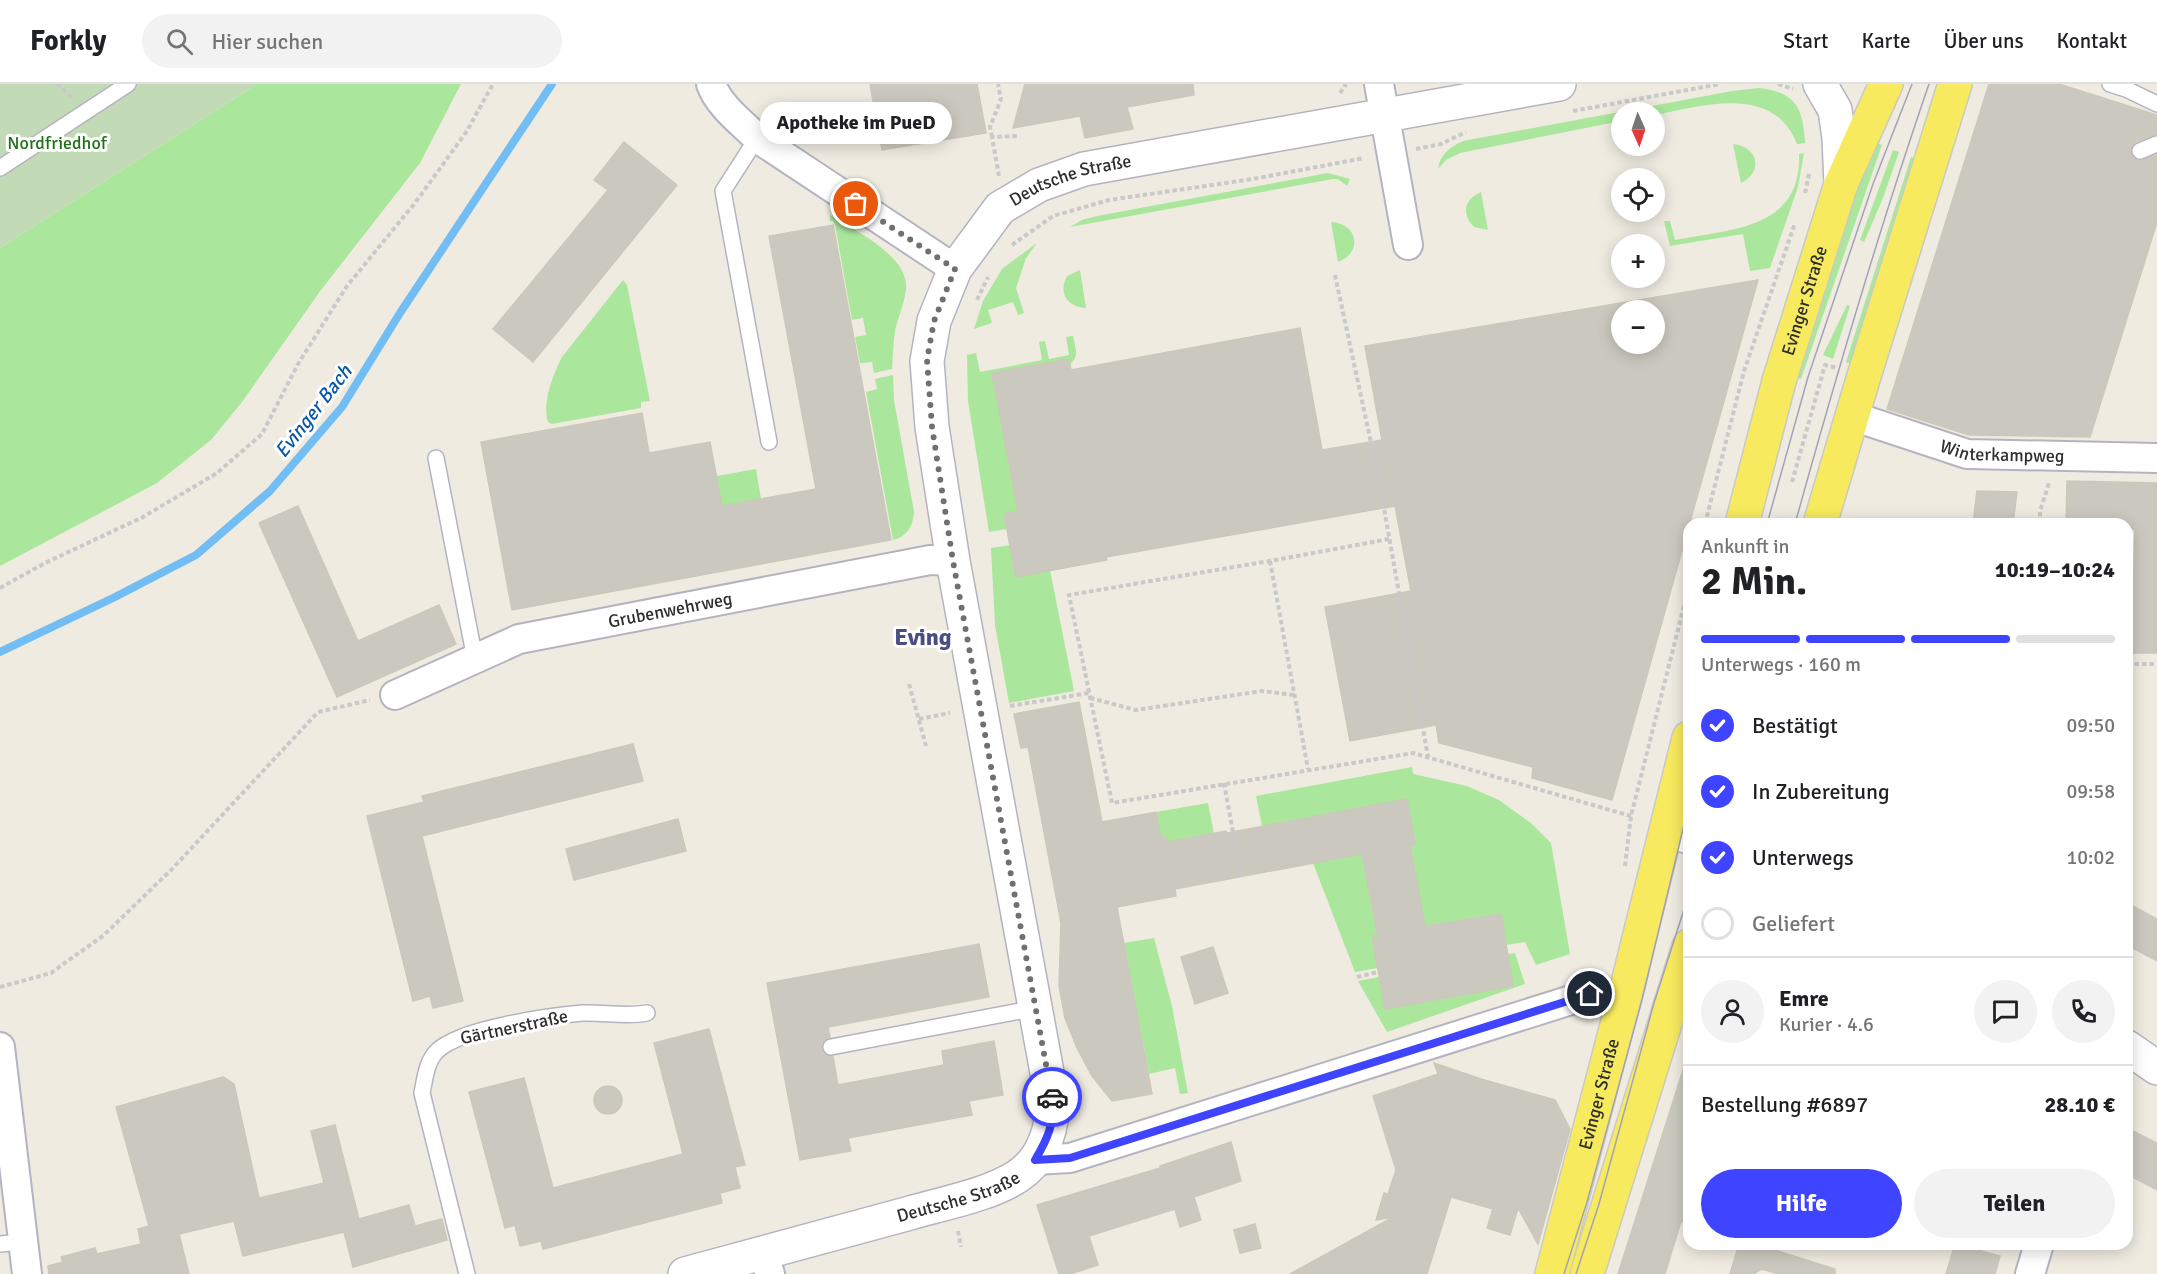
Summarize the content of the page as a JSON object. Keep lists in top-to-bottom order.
{
  "streets": {
    "main road": ["Evinger Straße"],
    "street": ["Deutsche Straße", "Winterkampweg", "Grubenwehrweg"],
    "lane": ["Gärtnerstraße"]
  },
  "crossings": [
    ["Deutsche Straße", "Grubenwehrweg"]
  ],
  "districts": ["Eving"],
  "water": ["Evinger Bach"],
  "parks": ["Nordfriedhof"],
  "places": ["Apotheke im PueD"],
  "north": "bottom",
  "page": {
    "header": "Forkly",
    "search": "Hier suchen",
    "nav": [
      "Start",
      "Karte",
      "Über uns",
      "Kontakt"
    ],
    "map_buttons": ["+", "−"],
    "bubble": "Apotheke im PueD",
    "heading": ["2 Min.", "Ankunft in", "10:19–10:24"],
    "panel": [
      "Emre",
      "Kurier · 4.6",
      "Bestellung #6897",
      "28.10 €"
    ],
    "bar": "Unterwegs · 160 m",
    "list": [
      ["Bestätigt", "09:50"],
      ["In Zubereitung", "09:58"],
      ["Unterwegs", "10:02"],
      "Geliefert"
    ],
    "buttons": ["Hilfe", "Teilen"]
  }
}
